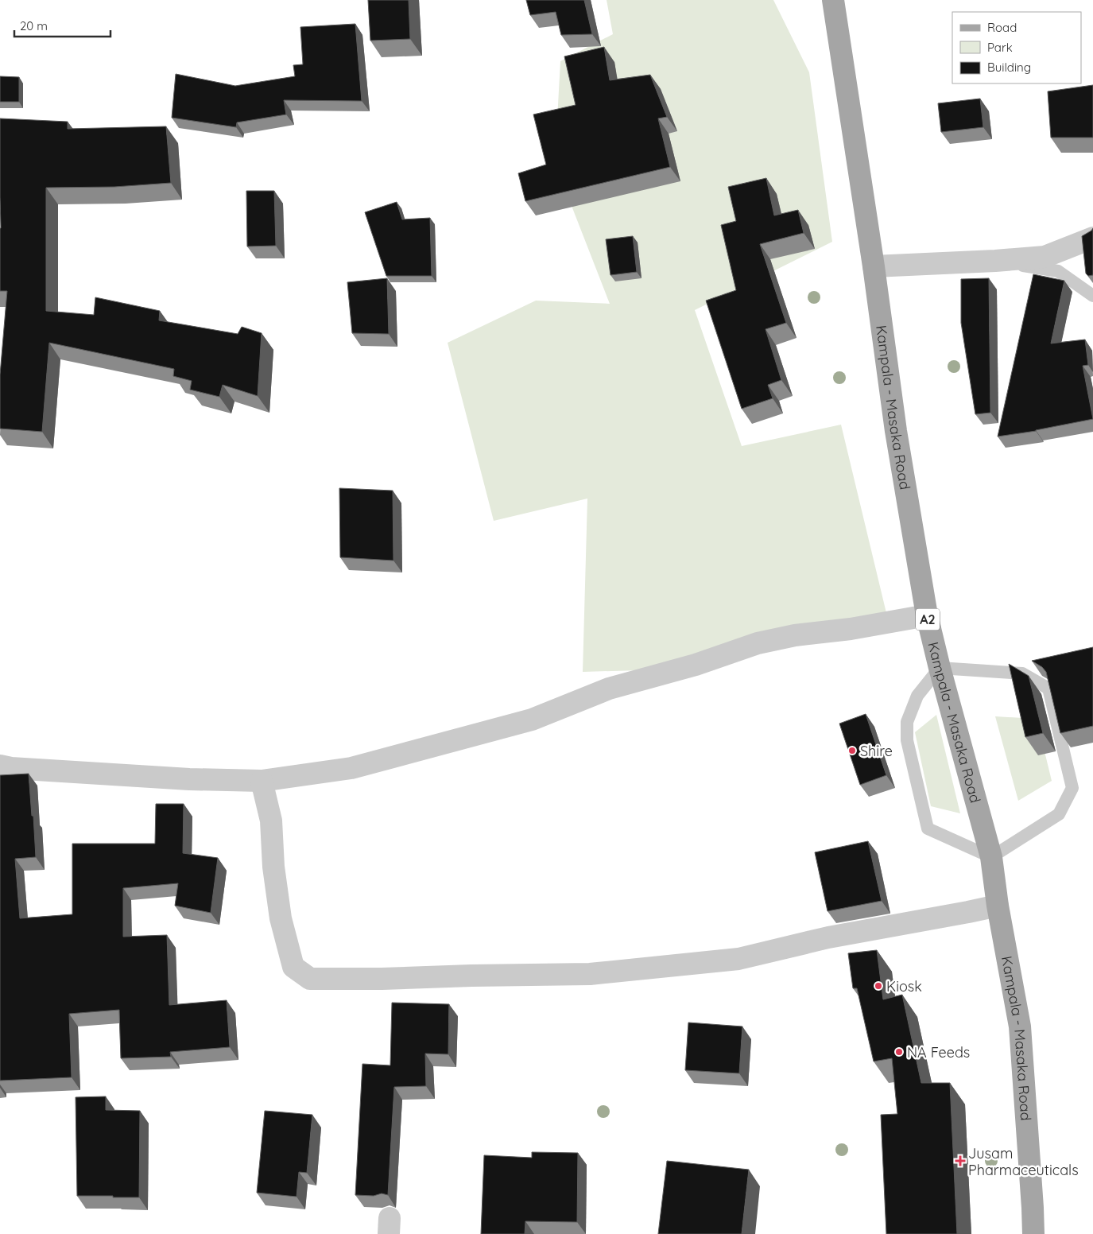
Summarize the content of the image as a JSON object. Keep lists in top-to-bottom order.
{
  "streets": {
    "main road": ["Kampala - Masaka Road", "A2"]
  },
  "places": {
    "other": ["Shire", "Kiosk", "NA Feeds"],
    "health": ["Jusam Pharmaceuticals"]
  },
  "legend": ["Road", "Park", "Building"],
  "scale_bar": "20 m"
}
